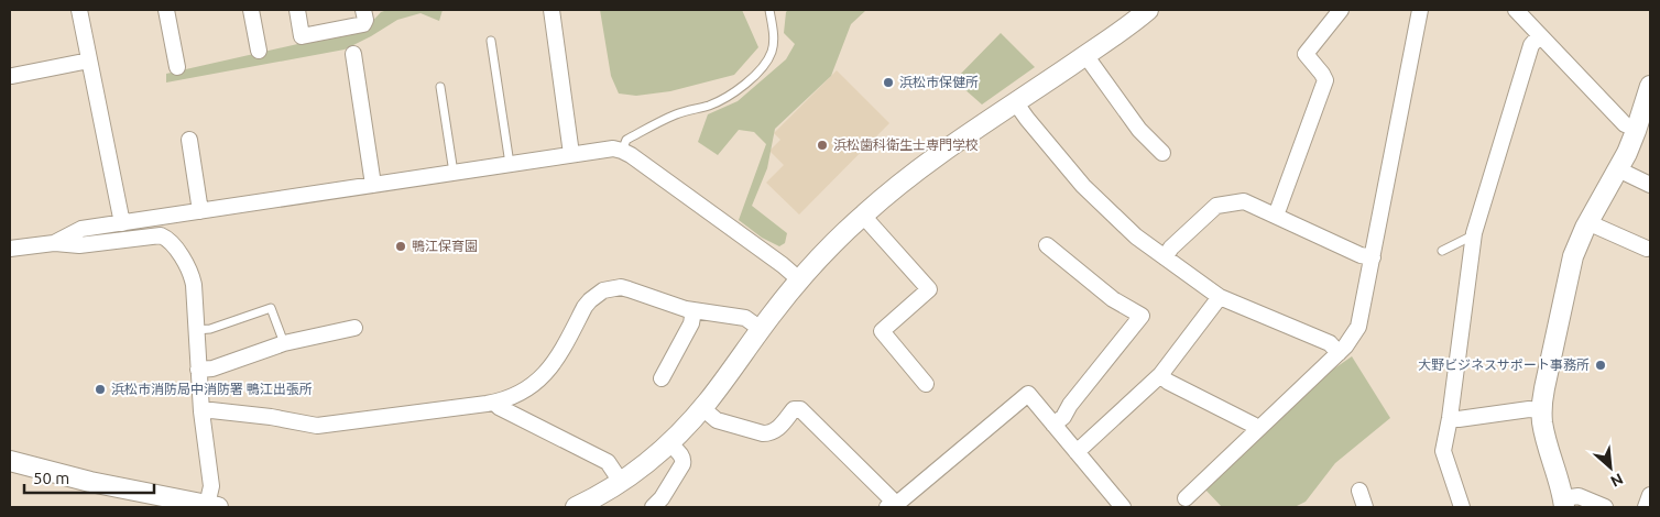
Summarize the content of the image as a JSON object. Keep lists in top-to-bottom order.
{
  "places": [
    "浜松市保健所",
    "浜松歯科衛生士専門学校",
    "鴨江保育園",
    "大野ビジネスサポート事務所",
    "浜松市消防局中消防署 鴨江出張所"
  ],
  "scale_bar": "50 m",
  "north": "bottom right"
}
